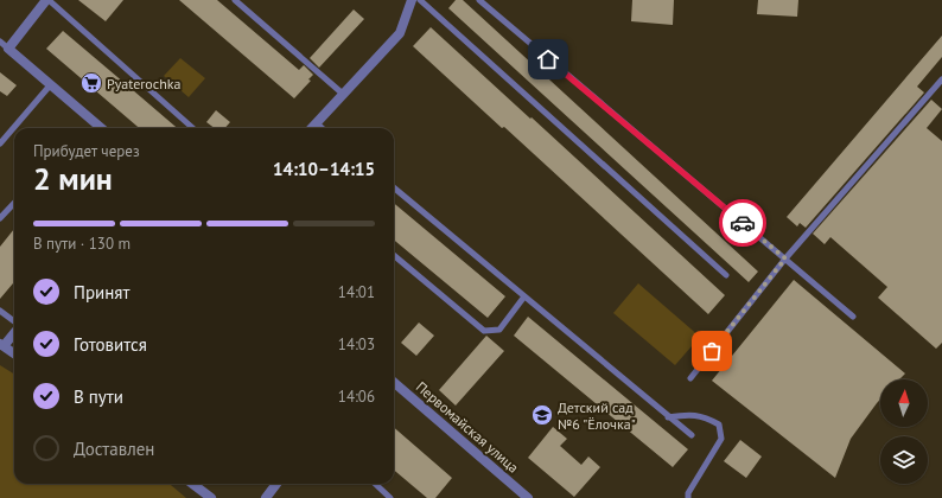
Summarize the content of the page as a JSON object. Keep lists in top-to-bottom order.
{
  "streets": {
    "street": ["Первомайская улица"]
  },
  "places": {
    "supermarket": ["Pyaterochka"],
    "school or university": ["Детский сад №6 \"Ёлочка\""]
  },
  "north": "top",
  "page": {
    "heading": ["2 мин", "Прибудет через", "14:10–14:15"],
    "bar": "В пути · 130 m",
    "list": [
      ["Принят", "14:01"],
      ["Готовится", "14:03"],
      ["В пути", "14:06"],
      "Доставлен"
    ]
  }
}
